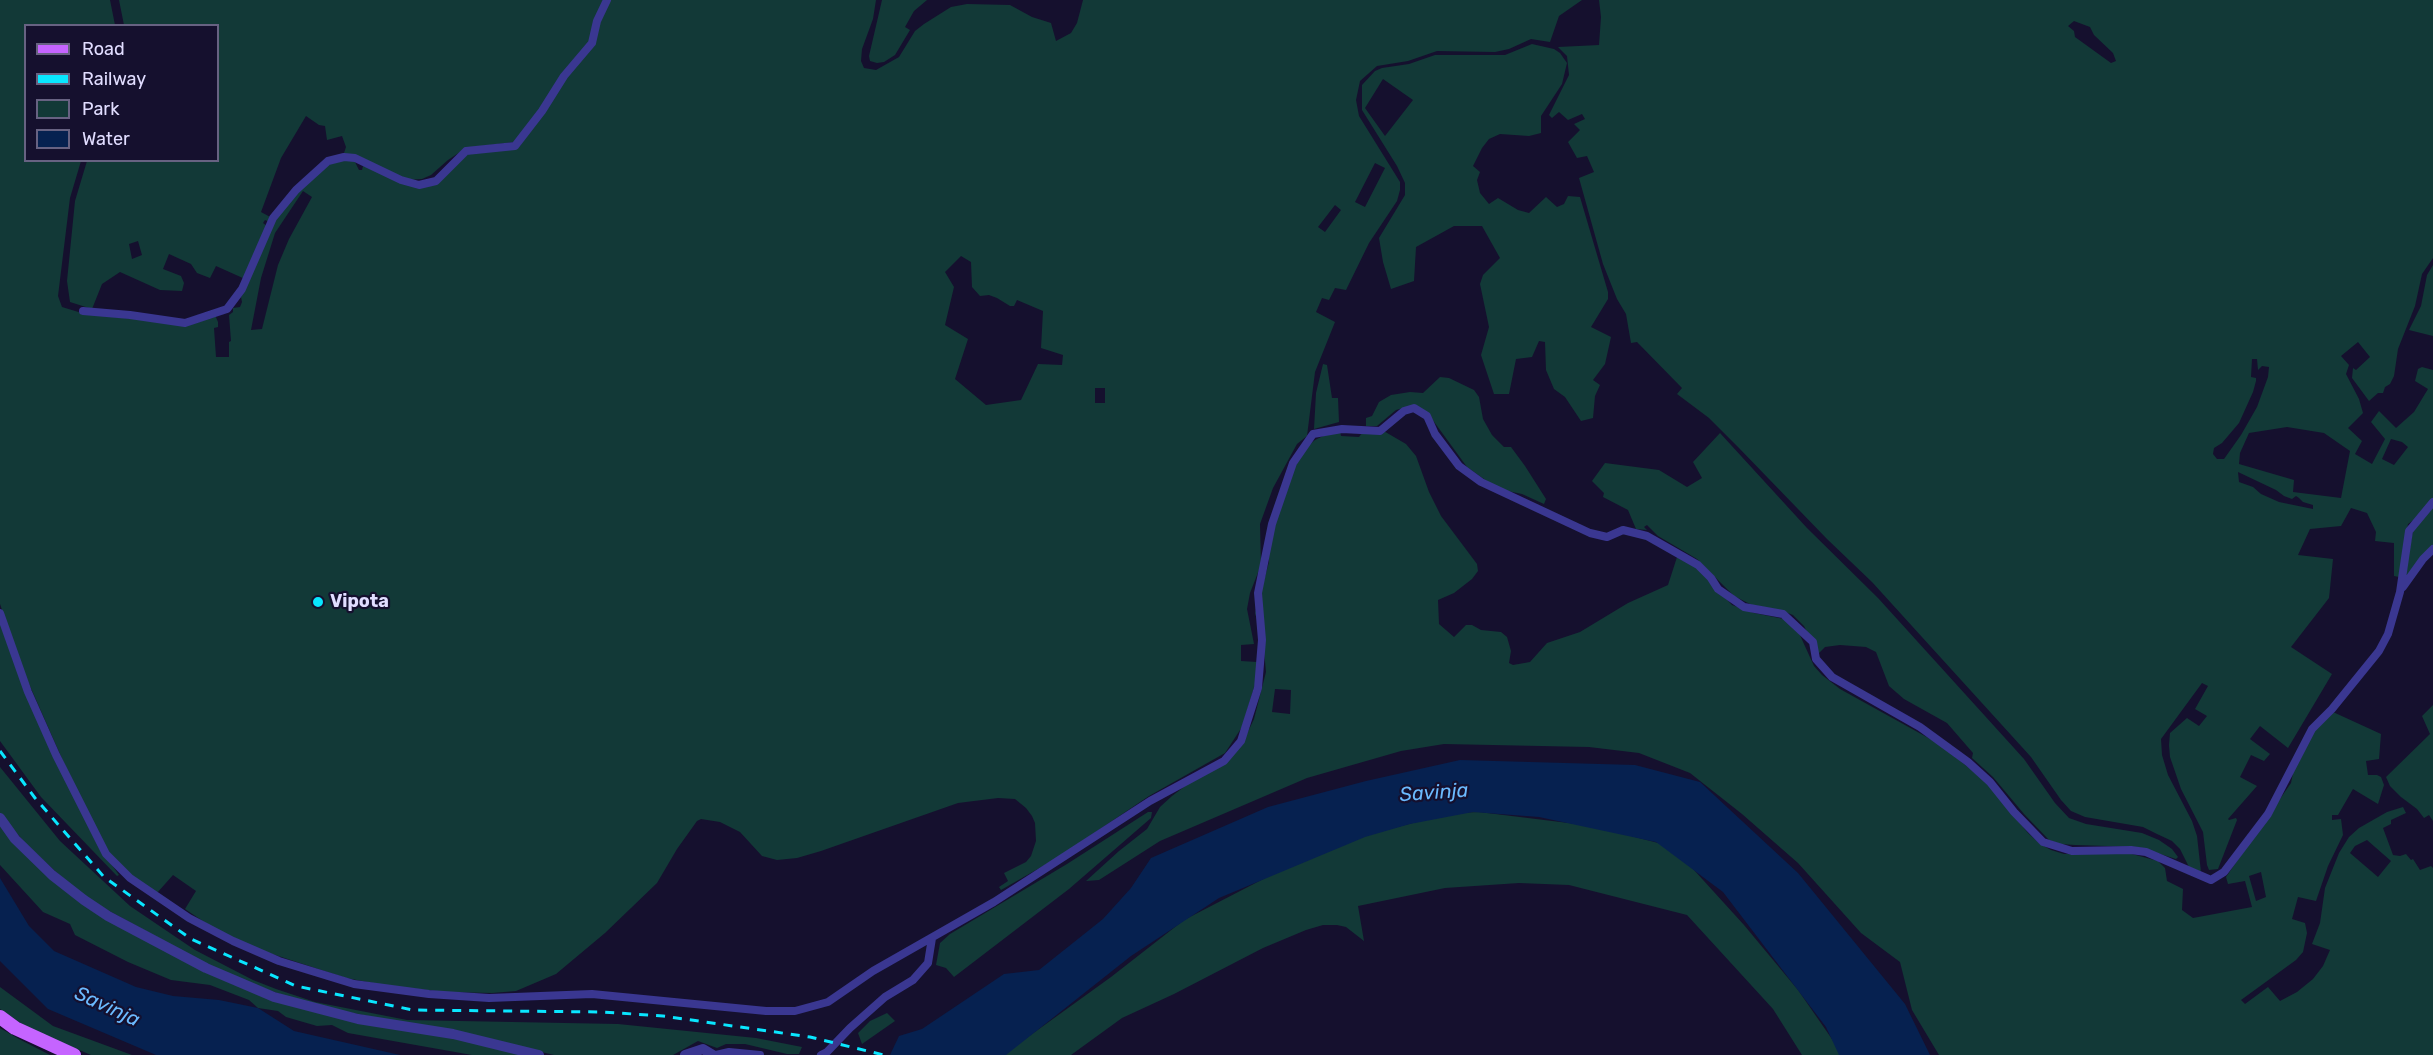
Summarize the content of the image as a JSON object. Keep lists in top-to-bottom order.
{
  "water": ["Savinja"],
  "places": ["Vipota"],
  "legend": [
    "Road",
    "Railway",
    "Park",
    "Water"
  ]
}
